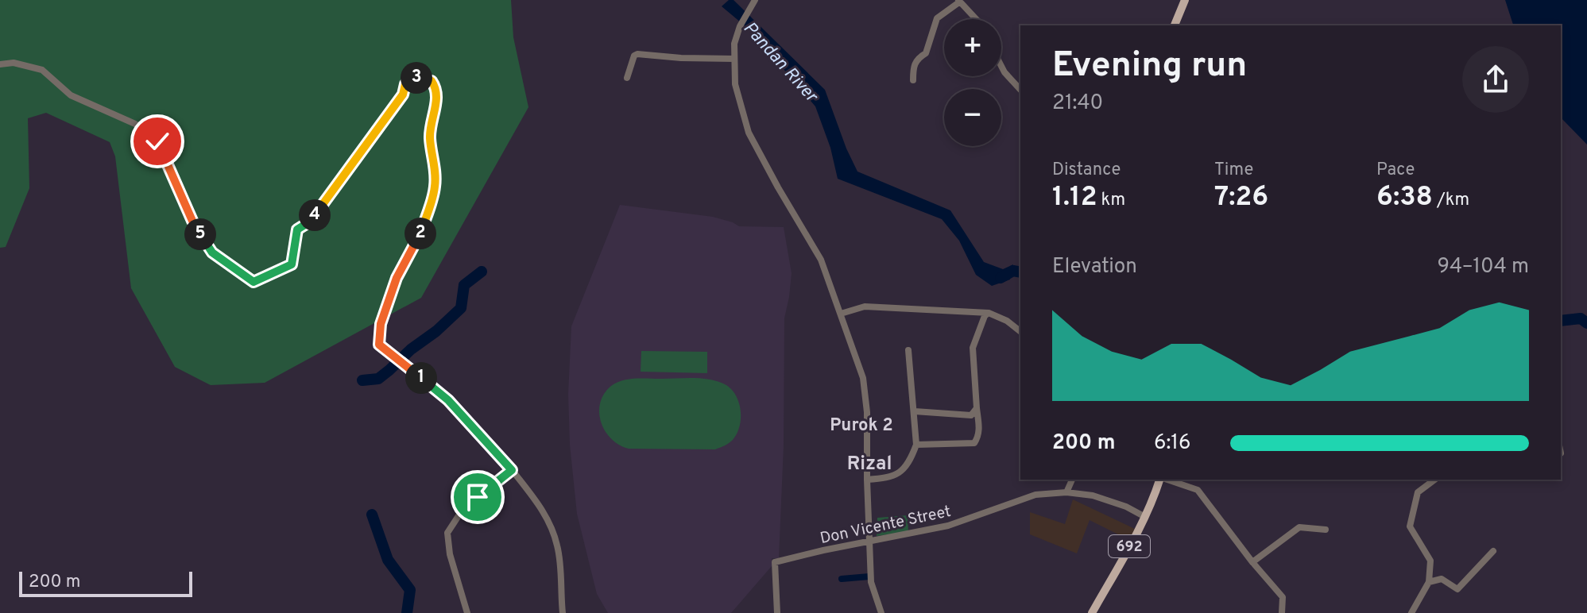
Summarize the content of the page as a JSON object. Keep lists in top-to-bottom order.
{
  "streets": {
    "main road": ["692"],
    "street": ["Don Vicente Street"]
  },
  "crossings": [
    ["Don Vicente Street", "692"]
  ],
  "districts": ["Purok 2", "Rizal"],
  "water": ["Pandan River"],
  "scale_bar": "200 m",
  "page": {
    "map_buttons": ["+", "−"],
    "heading": ["Evening run", "21:40"],
    "pins": [
      "3",
      "4",
      "2",
      "5",
      "1"
    ],
    "stats": [
      ["Distance", "1.12 km"],
      ["Time", "7:26"],
      ["Pace", "6:38 /km"]
    ],
    "chart": ["Elevation", "94–104 m"],
    "list": [
      {
        "name": "200 m",
        "note": "6:16"
      }
    ],
    "scale": "200 m"
  }
}
